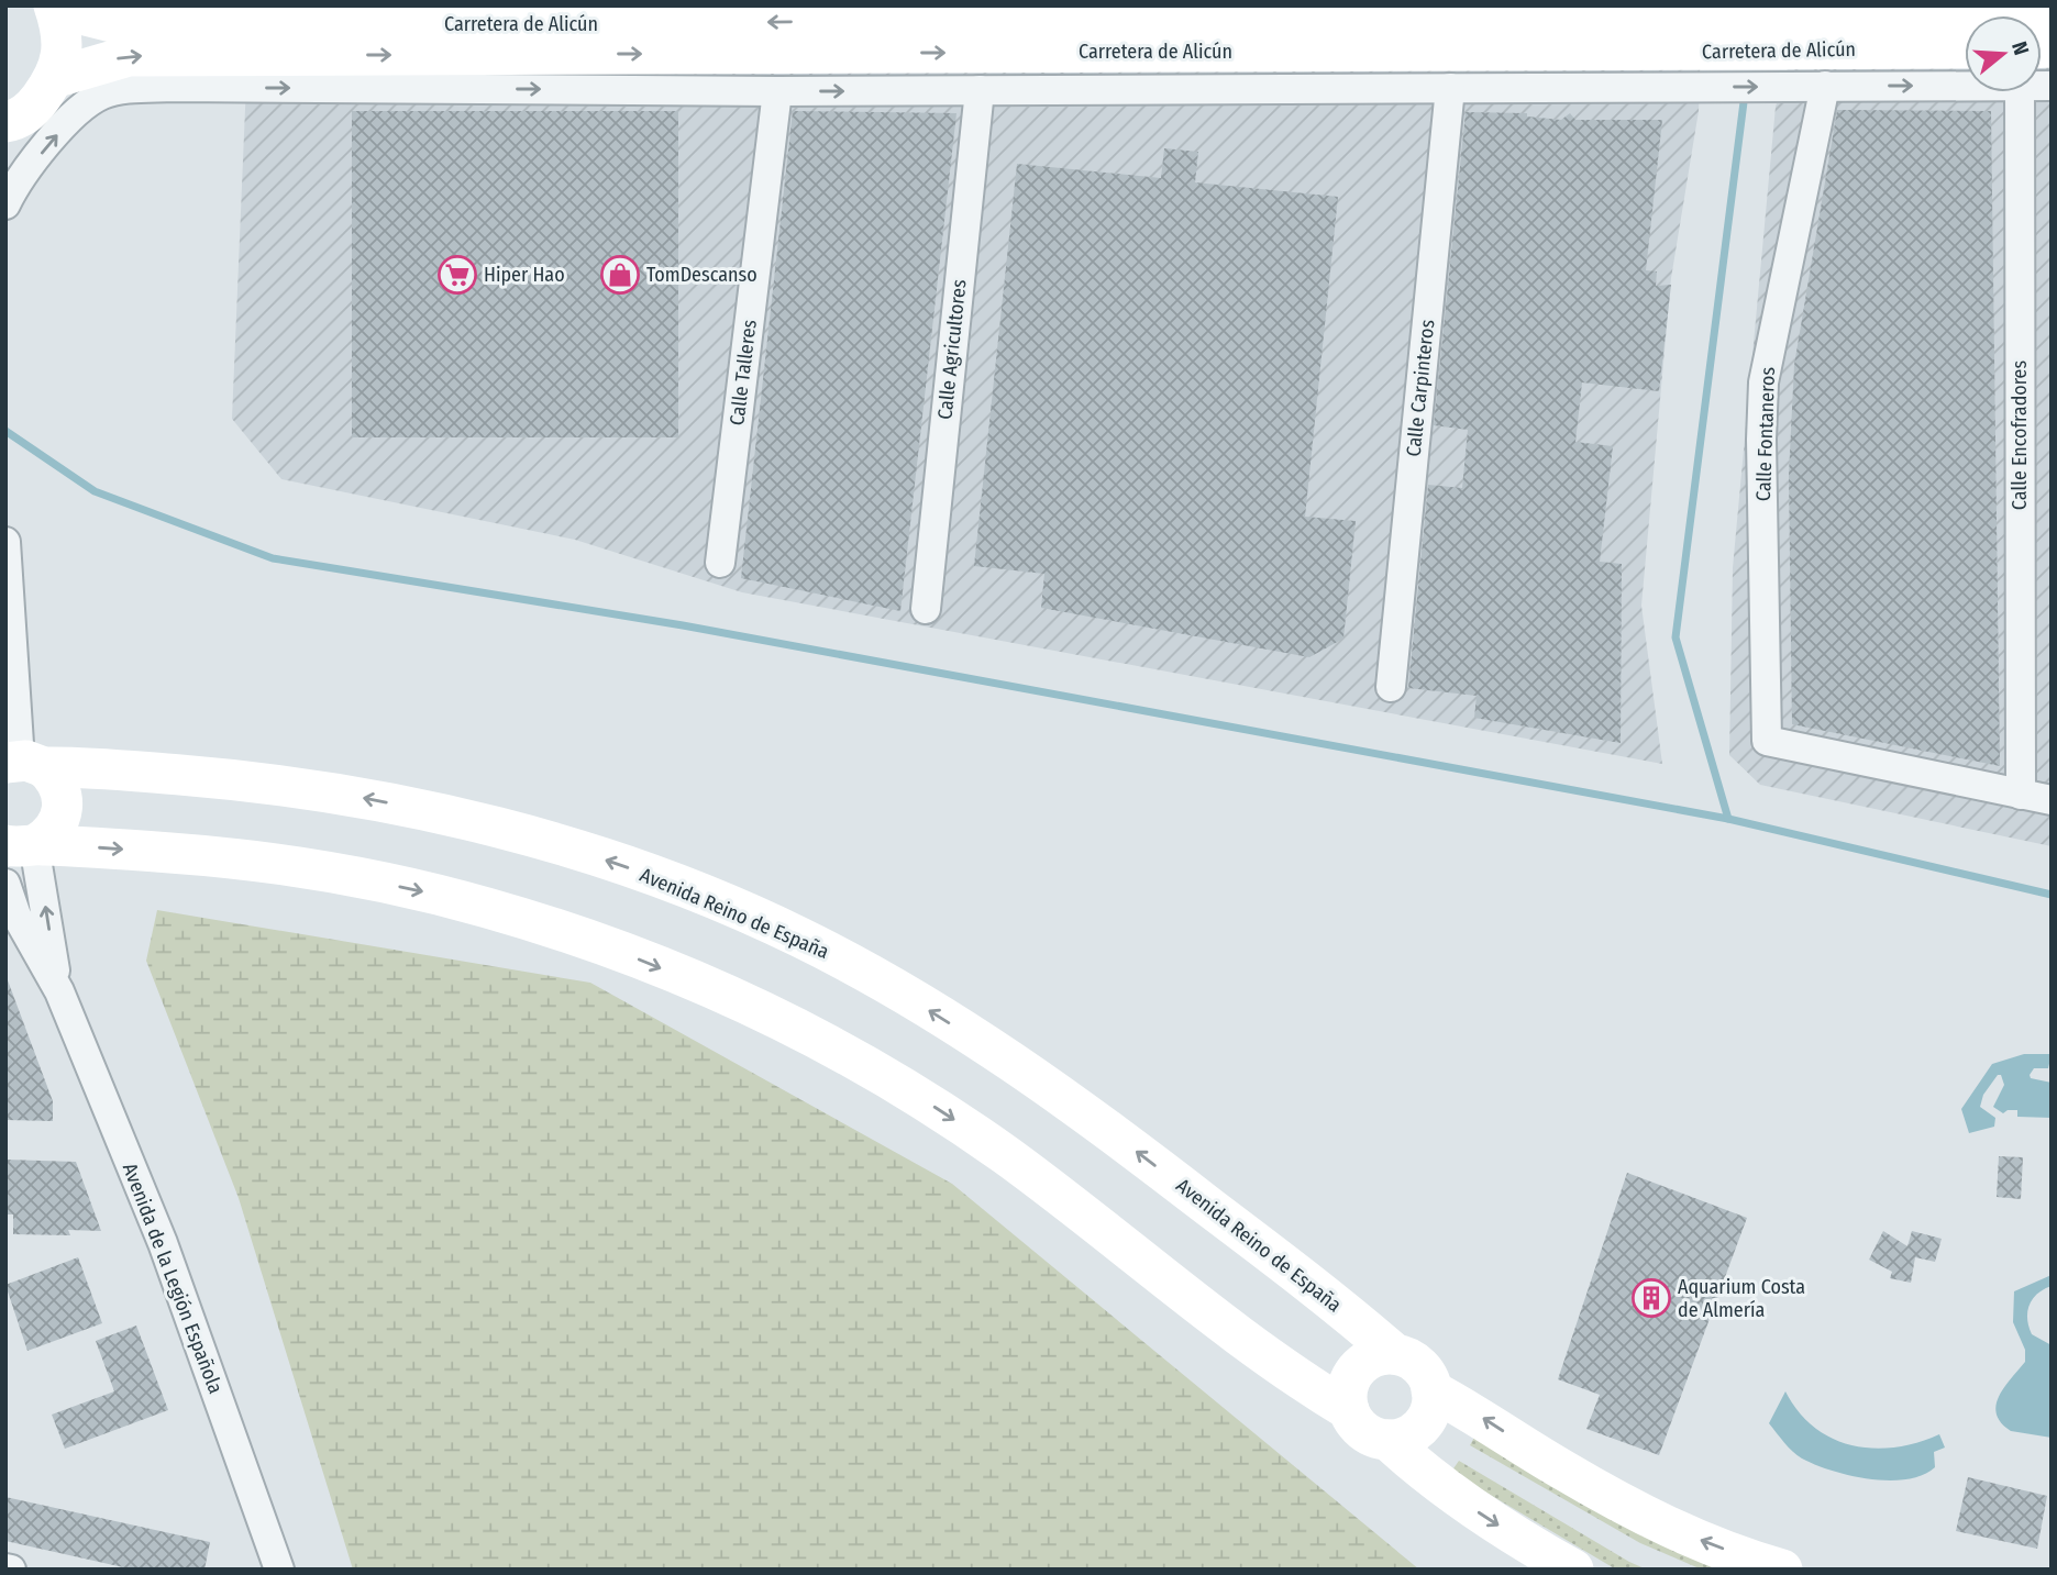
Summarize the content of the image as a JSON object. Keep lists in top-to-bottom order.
{
  "streets": {
    "main road": ["Carretera de Alicún", "Avenida Reino de España"],
    "street": [
      "Calle Agricultores",
      "Calle Talleres",
      "Calle Carpinteros",
      "Calle Fontaneros",
      "Calle Encofradores",
      "Avenida de la Legión Española"
    ]
  },
  "crossings": [
    ["Calle Fontaneros", "Calle Encofradores"]
  ],
  "places": {
    "supermarket": ["Hiper Hao"],
    "shop": ["TomDescanso"],
    "building": ["Aquarium Costa de Almería"]
  },
  "north": "right"
}
